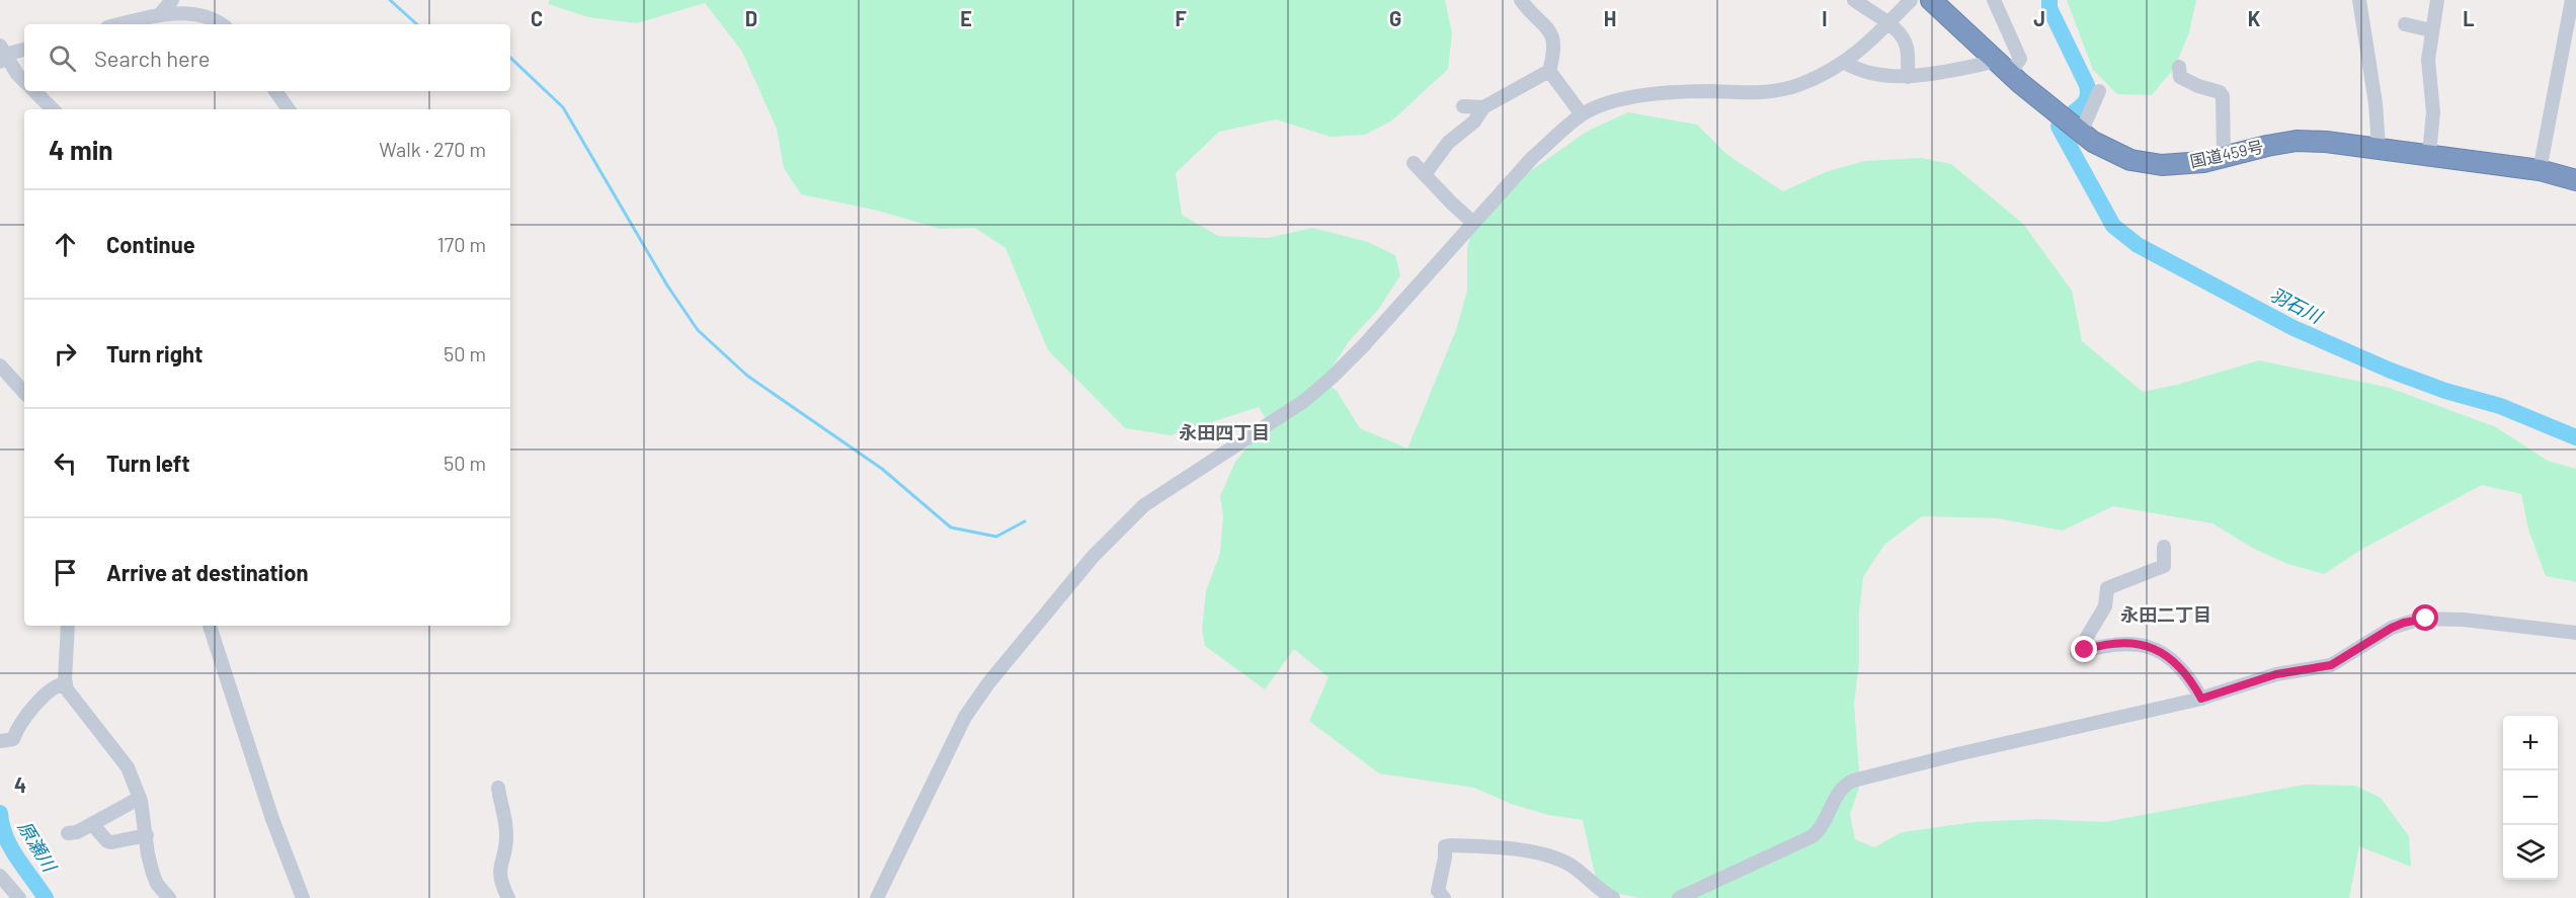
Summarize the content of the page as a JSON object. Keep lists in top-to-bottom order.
{
  "streets": {
    "highway": ["国道459号"]
  },
  "districts": ["永田四丁目", "永田二丁目"],
  "water": ["羽石川", "原瀬川"],
  "page": {
    "search": "Search here",
    "heading": ["4 min", "Walk · 270 m"],
    "list": [
      ["Continue", "170 m"],
      ["Turn right", "50 m"],
      ["Turn left", "50 m"],
      "Arrive at destination"
    ],
    "map_buttons": ["+", "−"]
  },
  "grid": {
    "columns": [
      "C",
      "D",
      "E",
      "F",
      "G",
      "H",
      "I",
      "J",
      "K",
      "L"
    ],
    "rows": ["4"]
  }
}
